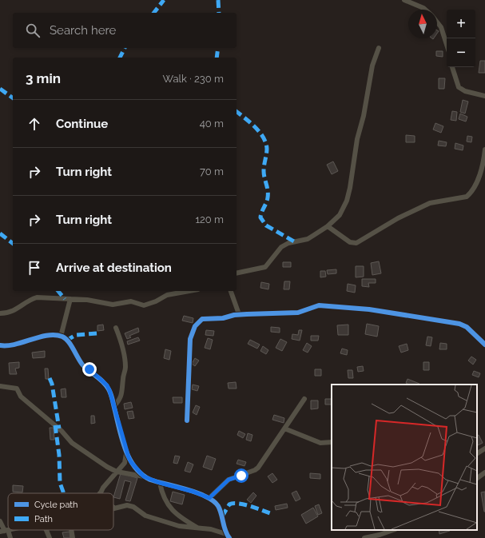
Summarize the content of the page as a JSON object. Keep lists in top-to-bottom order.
{
  "legend": ["Cycle path", "Path"],
  "north": "top",
  "page": {
    "map_buttons": ["+", "−"],
    "search": "Search here",
    "heading": ["3 min", "Walk · 230 m"],
    "list": [
      ["Continue", "40 m"],
      ["Turn right", "70 m"],
      ["Turn right", "120 m"],
      "Arrive at destination"
    ]
  }
}
